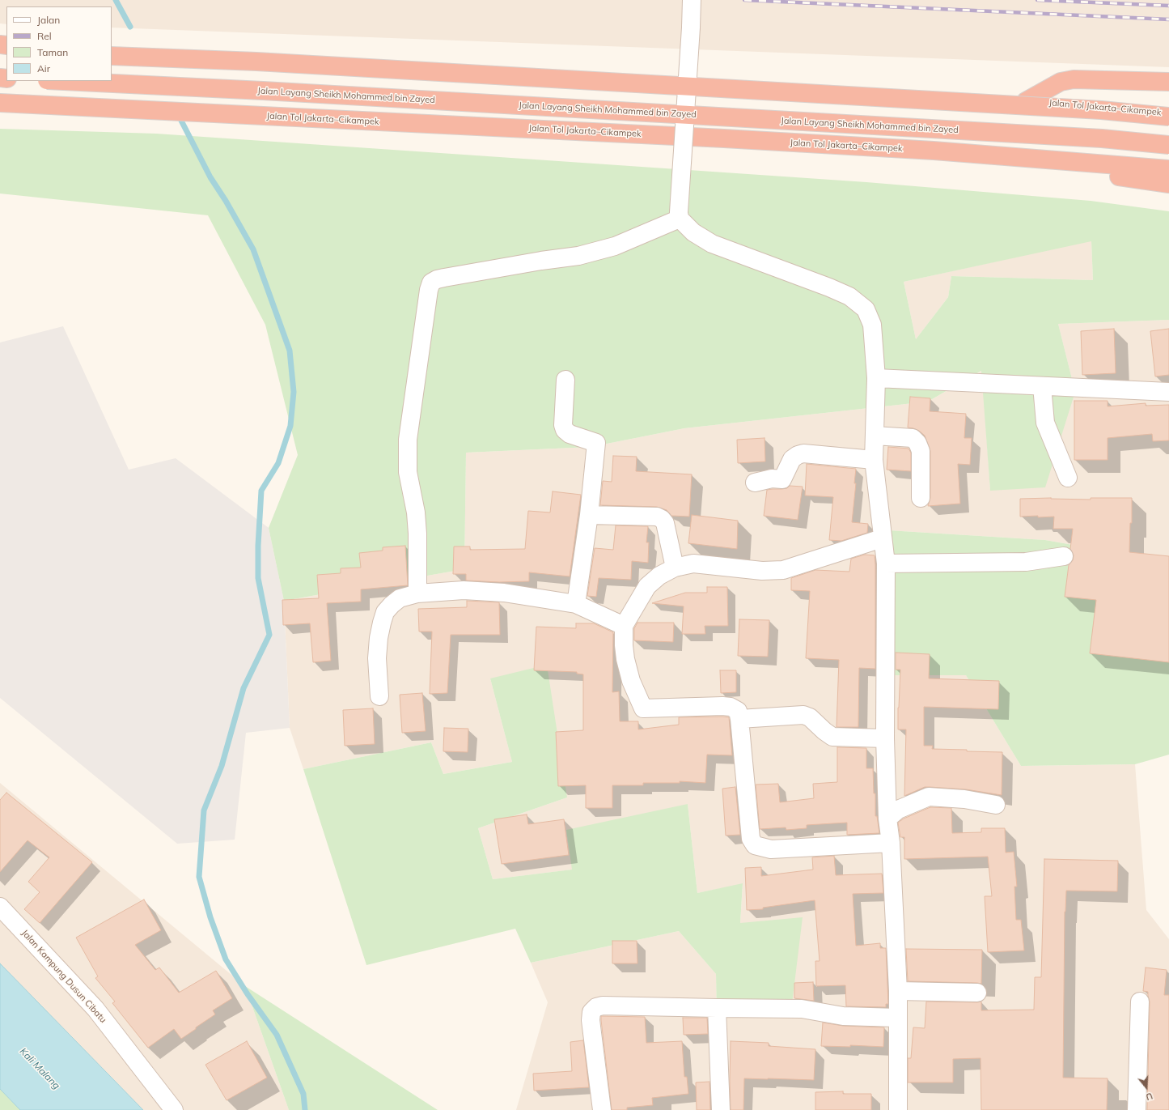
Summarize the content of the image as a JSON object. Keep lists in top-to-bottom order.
{
  "streets": {
    "highway": ["Jalan Layang Sheikh Mohammed bin Zayed", "Jalan Tol Jakarta–Cikampek"],
    "street": ["Jalan Kampung Dusun Cibatu"]
  },
  "water": ["Kali Malang"],
  "legend": [
    "Jalan",
    "Rel",
    "Taman",
    "Air"
  ],
  "north": "bottom"
}
